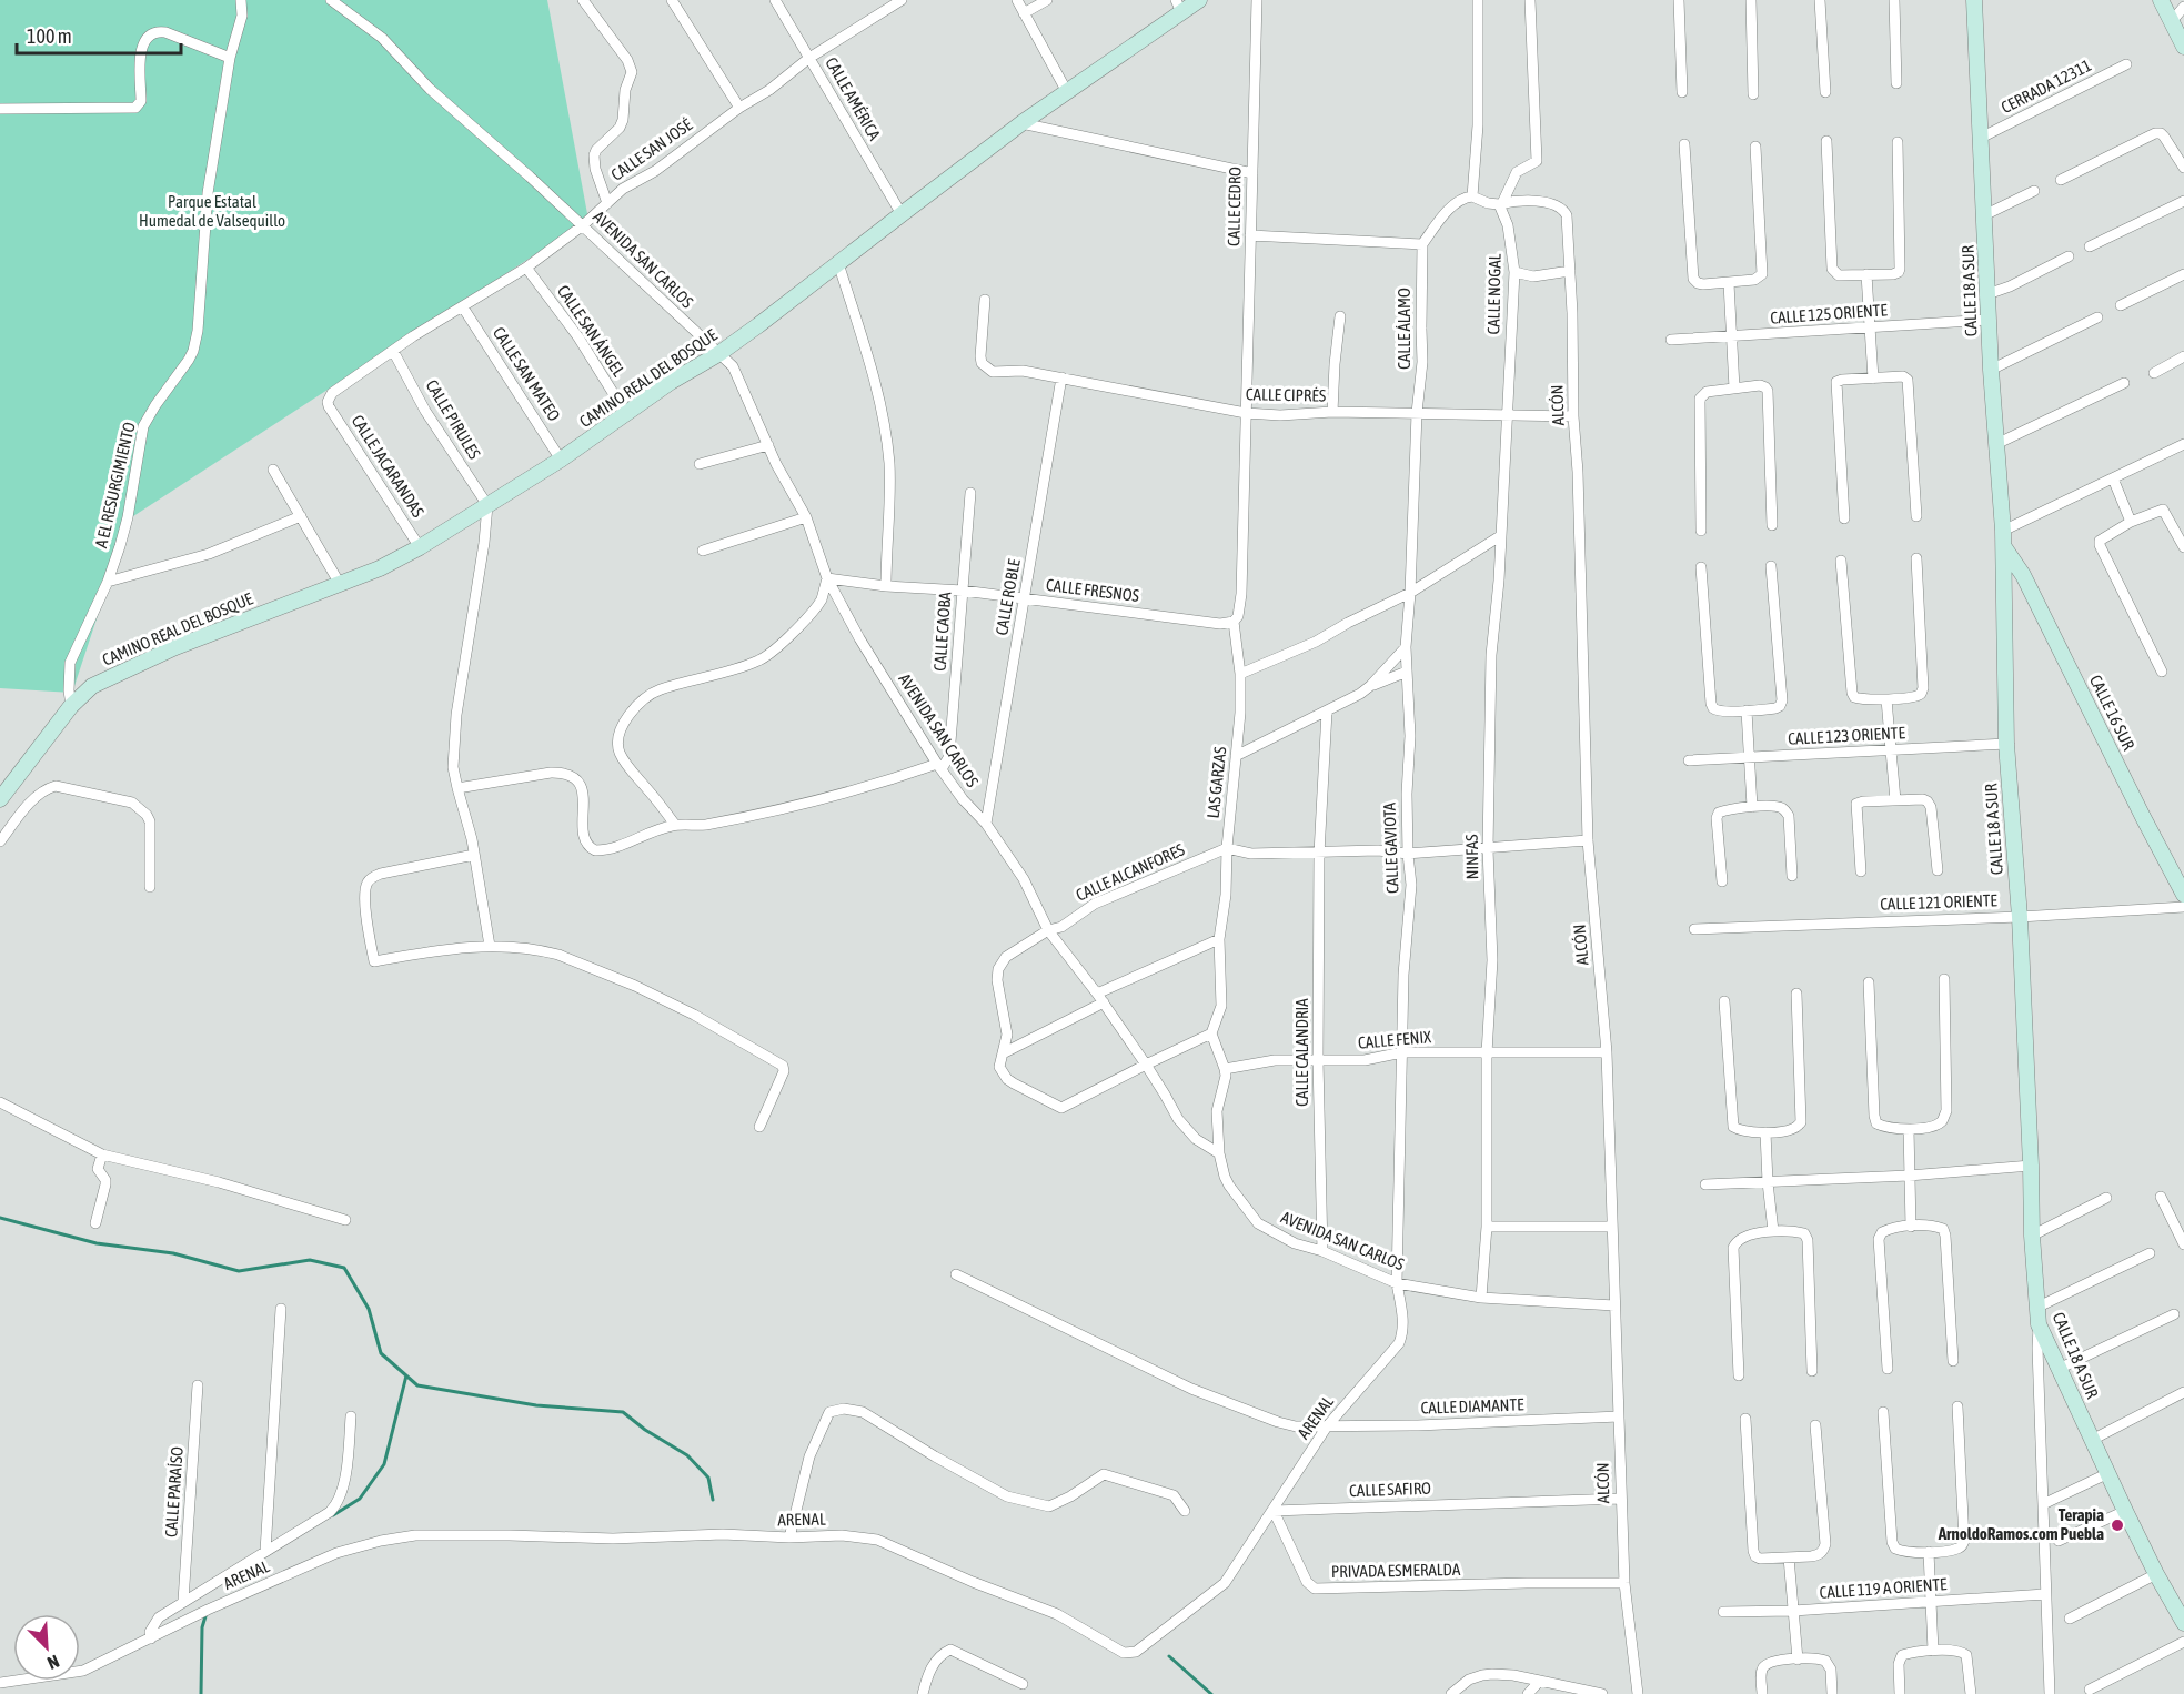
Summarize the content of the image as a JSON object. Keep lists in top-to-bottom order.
{
  "streets": {
    "street": [
      "CERRADA 12311",
      "CALLE AMÉRICA",
      "CALLE SAN JOSÉ",
      "CALLE CEDRO",
      "AVENIDA SAN CARLOS",
      "CALLE 18 A SUR",
      "CALLE NOGAL",
      "CALLE 125 ORIENTE",
      "CALLE ÁLAMO",
      "CALLE SAN ÁNGEL",
      "CALLE SAN MATEO",
      "CAMINO REAL DEL BOSQUE",
      "CALLE CIPRÉS",
      "ALCÓN",
      "CALLE PIRULES",
      "CALLE JACARANDAS",
      "A EL RESURGIMIENTO",
      "CALLE FRESNOS",
      "CALLE ROBLE",
      "CALLE CAOBA",
      "CALLE 16 SUR",
      "CALLE 123 ORIENTE",
      "LAS GARZAS",
      "CALLE GAVIOTA",
      "NINFAS",
      "CALLE ALCANFORES",
      "CALLE 121 ORIENTE",
      "CALLE FENIX",
      "CALLE CALANDRIA",
      "CALLE DIAMANTE",
      "ARENAL",
      "CALLE SAFIRO",
      "CALLE PARAÍSO",
      "PRIVADA ESMERALDA",
      "CALLE 119 A ORIENTE"
    ]
  },
  "crossings": [
    ["CERRADA 12311", "CALLE 18 A SUR"],
    ["CALLE AMÉRICA", "CALLE SAN JOSÉ"],
    ["CALLE AMÉRICA", "CAMINO REAL DEL BOSQUE"],
    ["CALLE SAN JOSÉ", "AVENIDA SAN CARLOS"],
    ["CALLE SAN JOSÉ", "CALLE SAN ÁNGEL"],
    ["CALLE SAN JOSÉ", "CALLE SAN MATEO"],
    ["CALLE SAN JOSÉ", "CALLE PIRULES"],
    ["CALLE SAN JOSÉ", "CALLE JACARANDAS"],
    ["CALLE CEDRO", "CALLE CIPRÉS"],
    ["CALLE CEDRO", "LAS GARZAS"],
    ["AVENIDA SAN CARLOS", "CAMINO REAL DEL BOSQUE"],
    ["AVENIDA SAN CARLOS", "ALCÓN"],
    ["AVENIDA SAN CARLOS", "CALLE FRESNOS"],
    ["AVENIDA SAN CARLOS", "CALLE ROBLE"],
    ["AVENIDA SAN CARLOS", "CALLE CAOBA"],
    ["AVENIDA SAN CARLOS", "CALLE GAVIOTA"],
    ["AVENIDA SAN CARLOS", "NINFAS"],
    ["AVENIDA SAN CARLOS", "CALLE ALCANFORES"],
    ["AVENIDA SAN CARLOS", "CALLE CALANDRIA"],
    ["AVENIDA SAN CARLOS", "ARENAL"],
    ["CALLE 18 A SUR", "CALLE 125 ORIENTE"],
    ["CALLE 18 A SUR", "CALLE 16 SUR"],
    ["CALLE 18 A SUR", "CALLE 123 ORIENTE"],
    ["CALLE 18 A SUR", "CALLE 121 ORIENTE"],
    ["CALLE NOGAL", "CALLE CIPRÉS"],
    ["CALLE NOGAL", "ALCÓN"],
    ["CALLE NOGAL", "NINFAS"],
    ["CALLE ÁLAMO", "CALLE CIPRÉS"],
    ["CALLE ÁLAMO", "CALLE GAVIOTA"],
    ["CALLE SAN ÁNGEL", "CAMINO REAL DEL BOSQUE"],
    ["CALLE SAN MATEO", "CAMINO REAL DEL BOSQUE"],
    ["CAMINO REAL DEL BOSQUE", "CALLE PIRULES"],
    ["CAMINO REAL DEL BOSQUE", "CALLE JACARANDAS"],
    ["CAMINO REAL DEL BOSQUE", "A EL RESURGIMIENTO"],
    ["CALLE CIPRÉS", "ALCÓN"],
    ["CALLE CIPRÉS", "CALLE ROBLE"],
    ["CALLE CIPRÉS", "LAS GARZAS"],
    ["CALLE CIPRÉS", "CALLE GAVIOTA"],
    ["CALLE CIPRÉS", "NINFAS"],
    ["ALCÓN", "CALLE FENIX"],
    ["ALCÓN", "CALLE DIAMANTE"],
    ["ALCÓN", "CALLE SAFIRO"],
    ["ALCÓN", "PRIVADA ESMERALDA"],
    ["CALLE FRESNOS", "CALLE ROBLE"],
    ["CALLE FRESNOS", "CALLE CAOBA"],
    ["CALLE FRESNOS", "LAS GARZAS"],
    ["LAS GARZAS", "CALLE ALCANFORES"],
    ["CALLE GAVIOTA", "CALLE FENIX"],
    ["CALLE GAVIOTA", "ARENAL"],
    ["NINFAS", "CALLE FENIX"],
    ["CALLE FENIX", "CALLE CALANDRIA"],
    ["CALLE DIAMANTE", "ARENAL"],
    ["ARENAL", "CALLE SAFIRO"],
    ["ARENAL", "PRIVADA ESMERALDA"],
    ["CALLE SAFIRO", "PRIVADA ESMERALDA"]
  ],
  "parks": ["Parque Estatal Humedal de Valsequillo"],
  "places": ["Terapia ArnoldoRamos.com Puebla"],
  "scale_bar": "100 m",
  "north": "bottom right"
}
